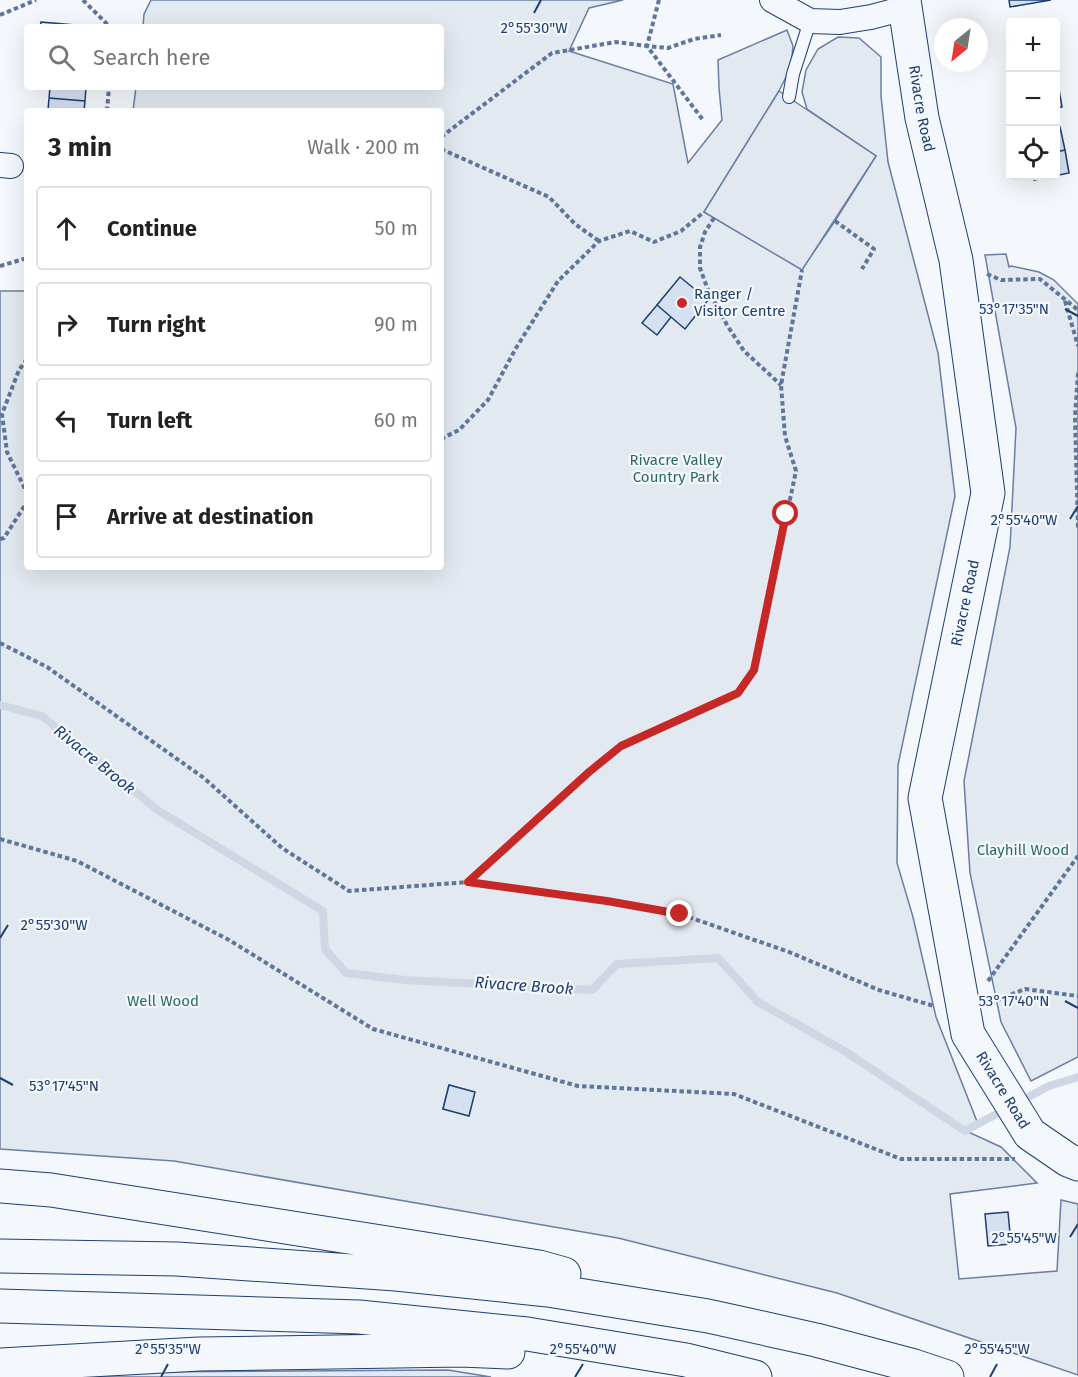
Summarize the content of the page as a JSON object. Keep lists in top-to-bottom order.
{
  "streets": {
    "main road": ["Rivacre Road"]
  },
  "water": ["Rivacre Brook"],
  "parks": ["Rivacre Valley Country Park", "Clayhill Wood", "Well Wood"],
  "places": ["Ranger / Visitor Centre"],
  "north": "bottom left",
  "page": {
    "map_buttons": ["+", "−"],
    "search": "Search here",
    "heading": ["3 min", "Walk · 200 m"],
    "list": [
      ["Continue", "50 m"],
      ["Turn right", "90 m"],
      ["Turn left", "60 m"],
      "Arrive at destination"
    ]
  },
  "coordinates": [
    "2°55'30\"W",
    "53°17'35\"N",
    "2°55'40\"W",
    "53°17'40\"N",
    "53°17'45\"N",
    "2°55'45\"W",
    "2°55'35\"W"
  ]
}
